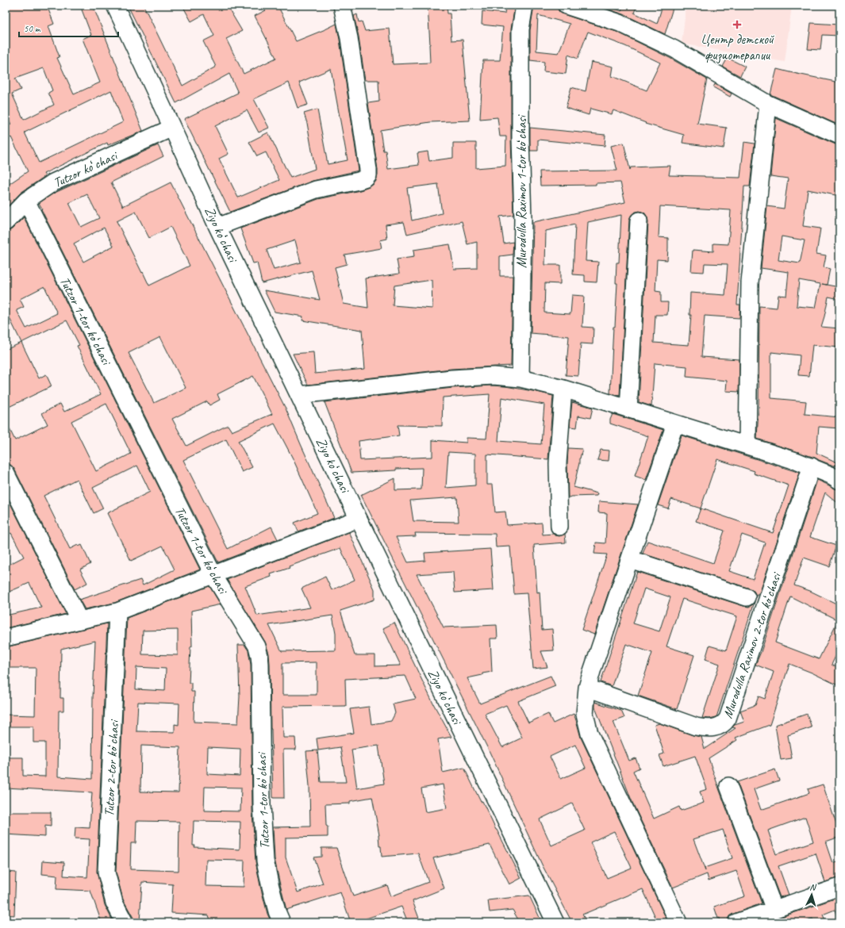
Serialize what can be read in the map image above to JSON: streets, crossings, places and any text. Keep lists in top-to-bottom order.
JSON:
{
  "streets": {
    "street": [
      "Tutzor koʻchasi",
      "Murodulla Raximov 1-tor koʻchasi",
      "Ziyo koʻchasi",
      "Tutzor 1-tor koʻchasi",
      "Murodulla Raximov 2-tor koʻchasi",
      "Tutzor 2-tor koʻchasi"
    ]
  },
  "crossings": [
    ["Tutzor koʻchasi", "Ziyo koʻchasi"],
    ["Tutzor koʻchasi", "Tutzor 1-tor koʻchasi"]
  ],
  "places": {
    "health": ["Центр детской физиотерапии"]
  },
  "scale_bar": "50 m",
  "north": "top"
}
